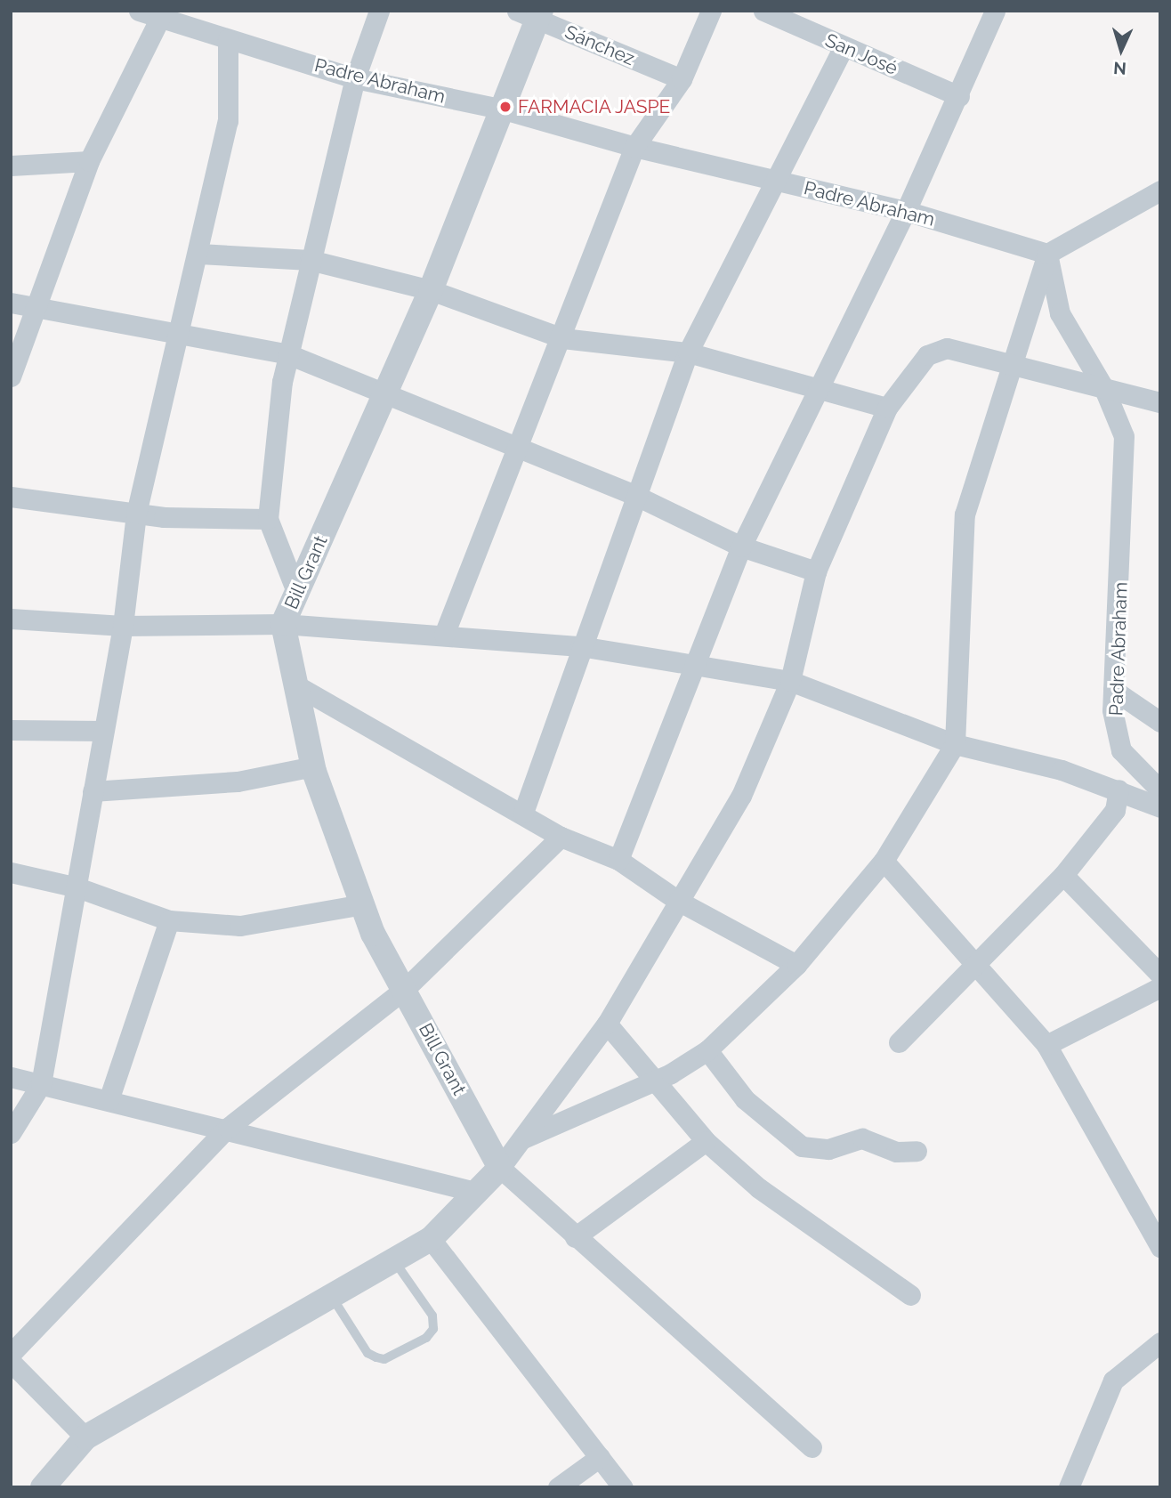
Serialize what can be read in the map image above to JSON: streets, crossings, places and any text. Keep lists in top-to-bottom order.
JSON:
{
  "streets": {
    "street": [
      "Sánchez",
      "San José",
      "Padre Abraham",
      "Bill Grant"
    ]
  },
  "crossings": [
    ["Sánchez", "Bill Grant"],
    ["Padre Abraham", "Bill Grant"]
  ],
  "places": ["FARMACIA JASPE"],
  "north": "bottom"
}
